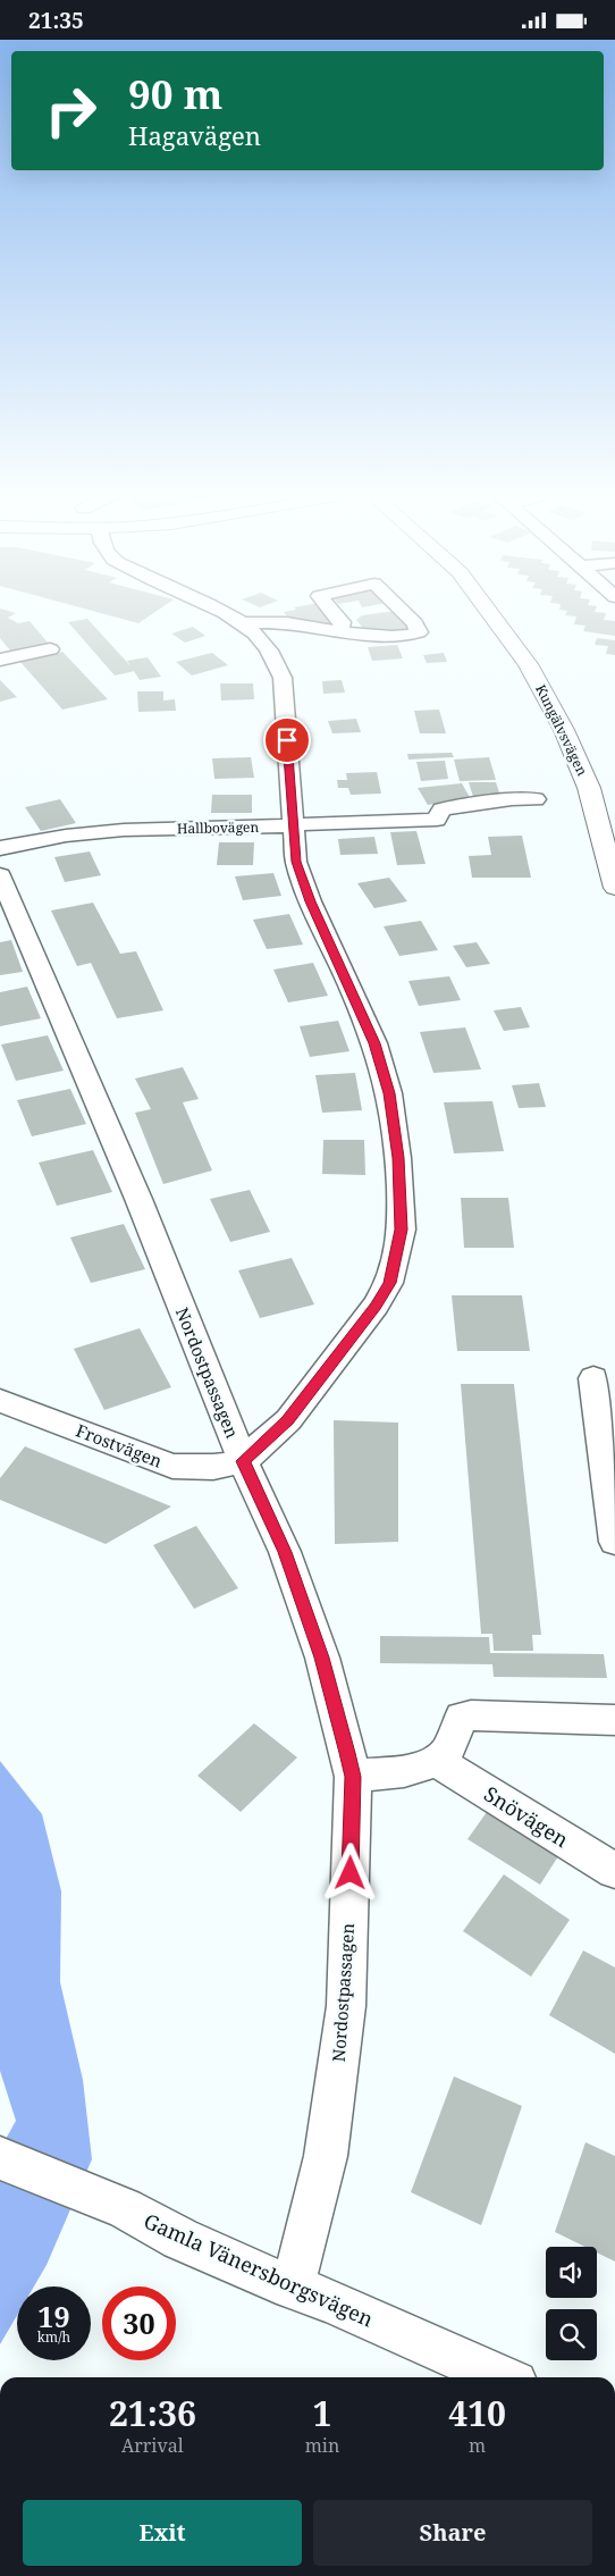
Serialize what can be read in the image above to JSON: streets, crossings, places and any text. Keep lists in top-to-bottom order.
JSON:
{
  "streets": {
    "main road": ["Kungälvsvägen"],
    "street": [
      "Hallbovägen",
      "Nordostpassagen",
      "Frostvägen",
      "Snövägen",
      "Gamla Vänersborgsvägen"
    ]
  },
  "crossings": [
    ["Nordostpassagen", "Frostvägen"],
    ["Nordostpassagen", "Gamla Vänersborgsvägen"]
  ],
  "page": {
    "status": "21:35",
    "turn": ["90 m", "Hagavägen"],
    "speed": "19 km/h",
    "limit": "30",
    "eta": [
      "21:36",
      "Arrival",
      "1",
      "min",
      "410",
      "m"
    ],
    "buttons": ["Exit", "Share"]
  }
}
